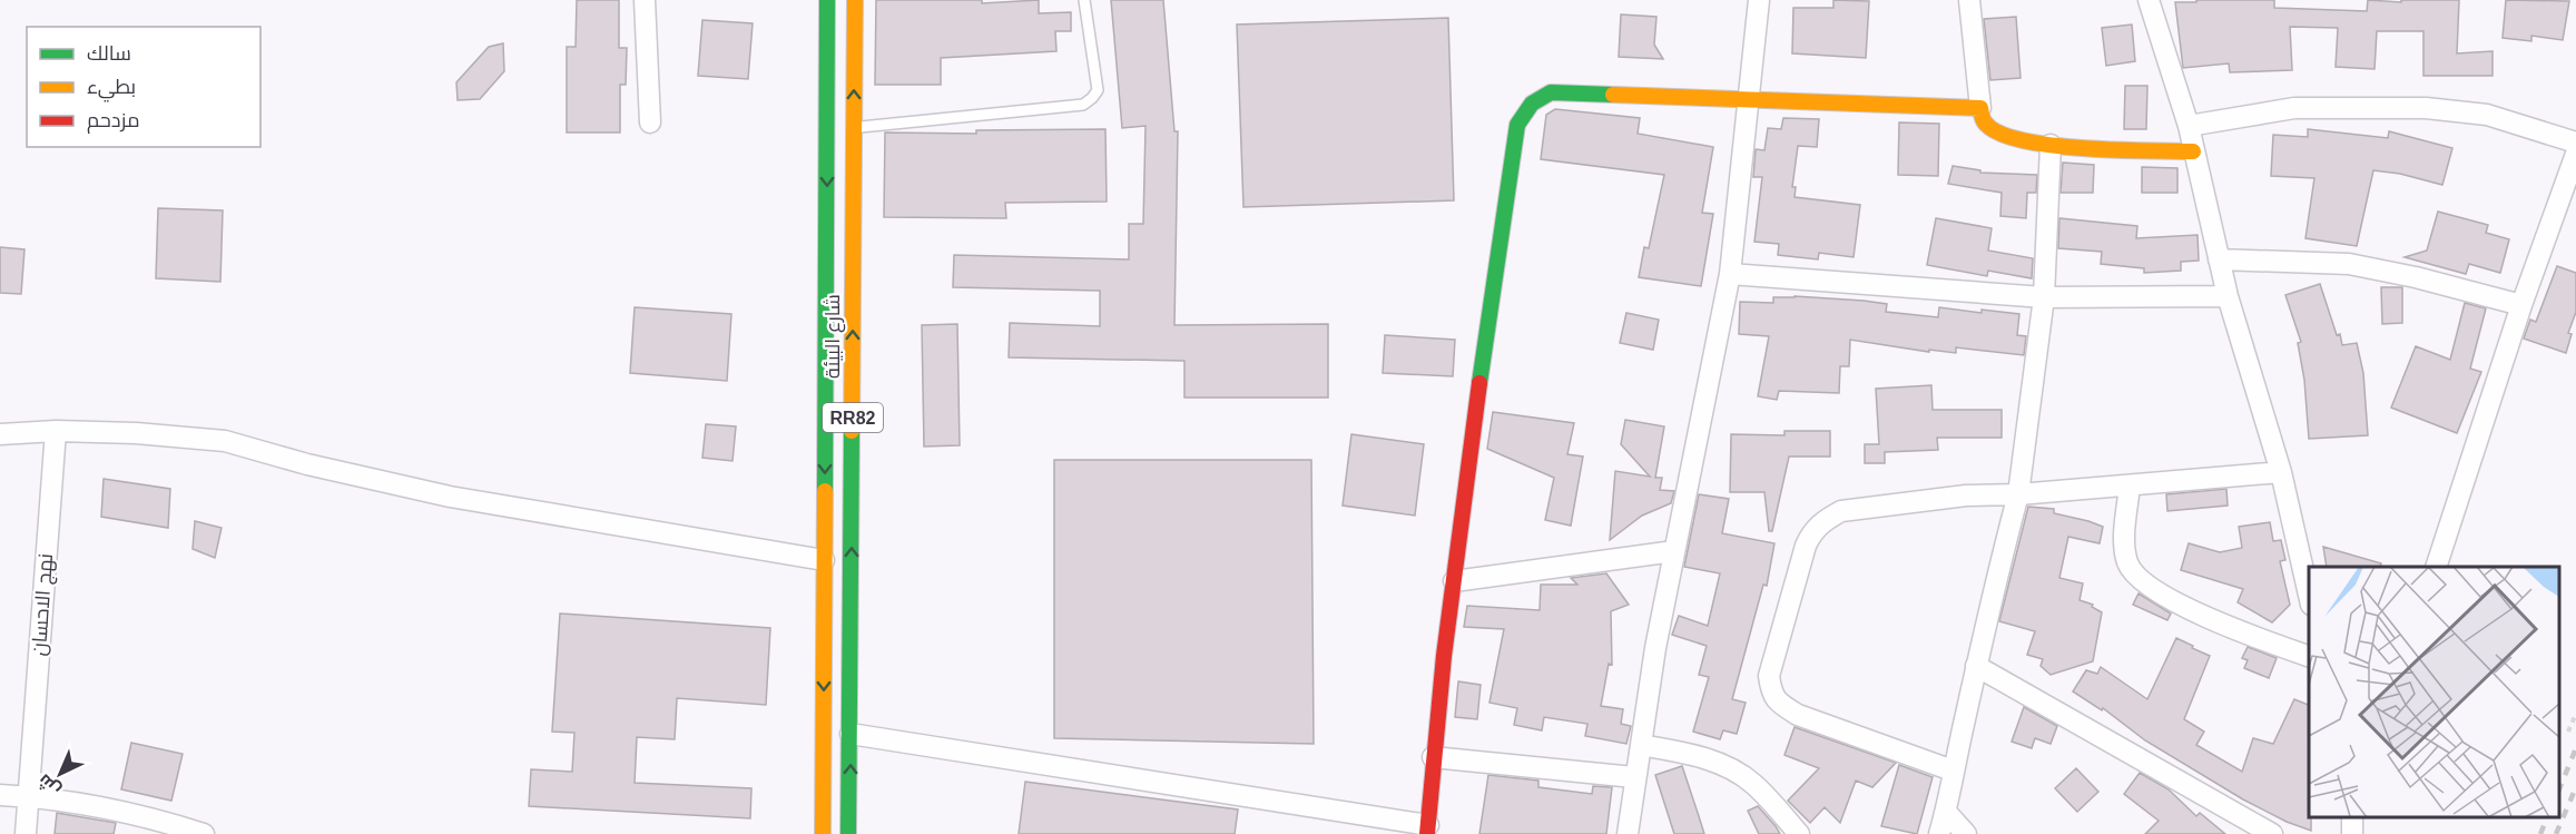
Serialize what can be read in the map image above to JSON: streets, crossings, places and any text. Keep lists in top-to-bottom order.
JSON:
{
  "streets": {
    "main road": ["شارع البيئة", "RR82"],
    "street": ["نهج الاحسان"]
  },
  "legend": ["سالك", "بطيء", "مزدحم"],
  "north": "bottom left"
}
